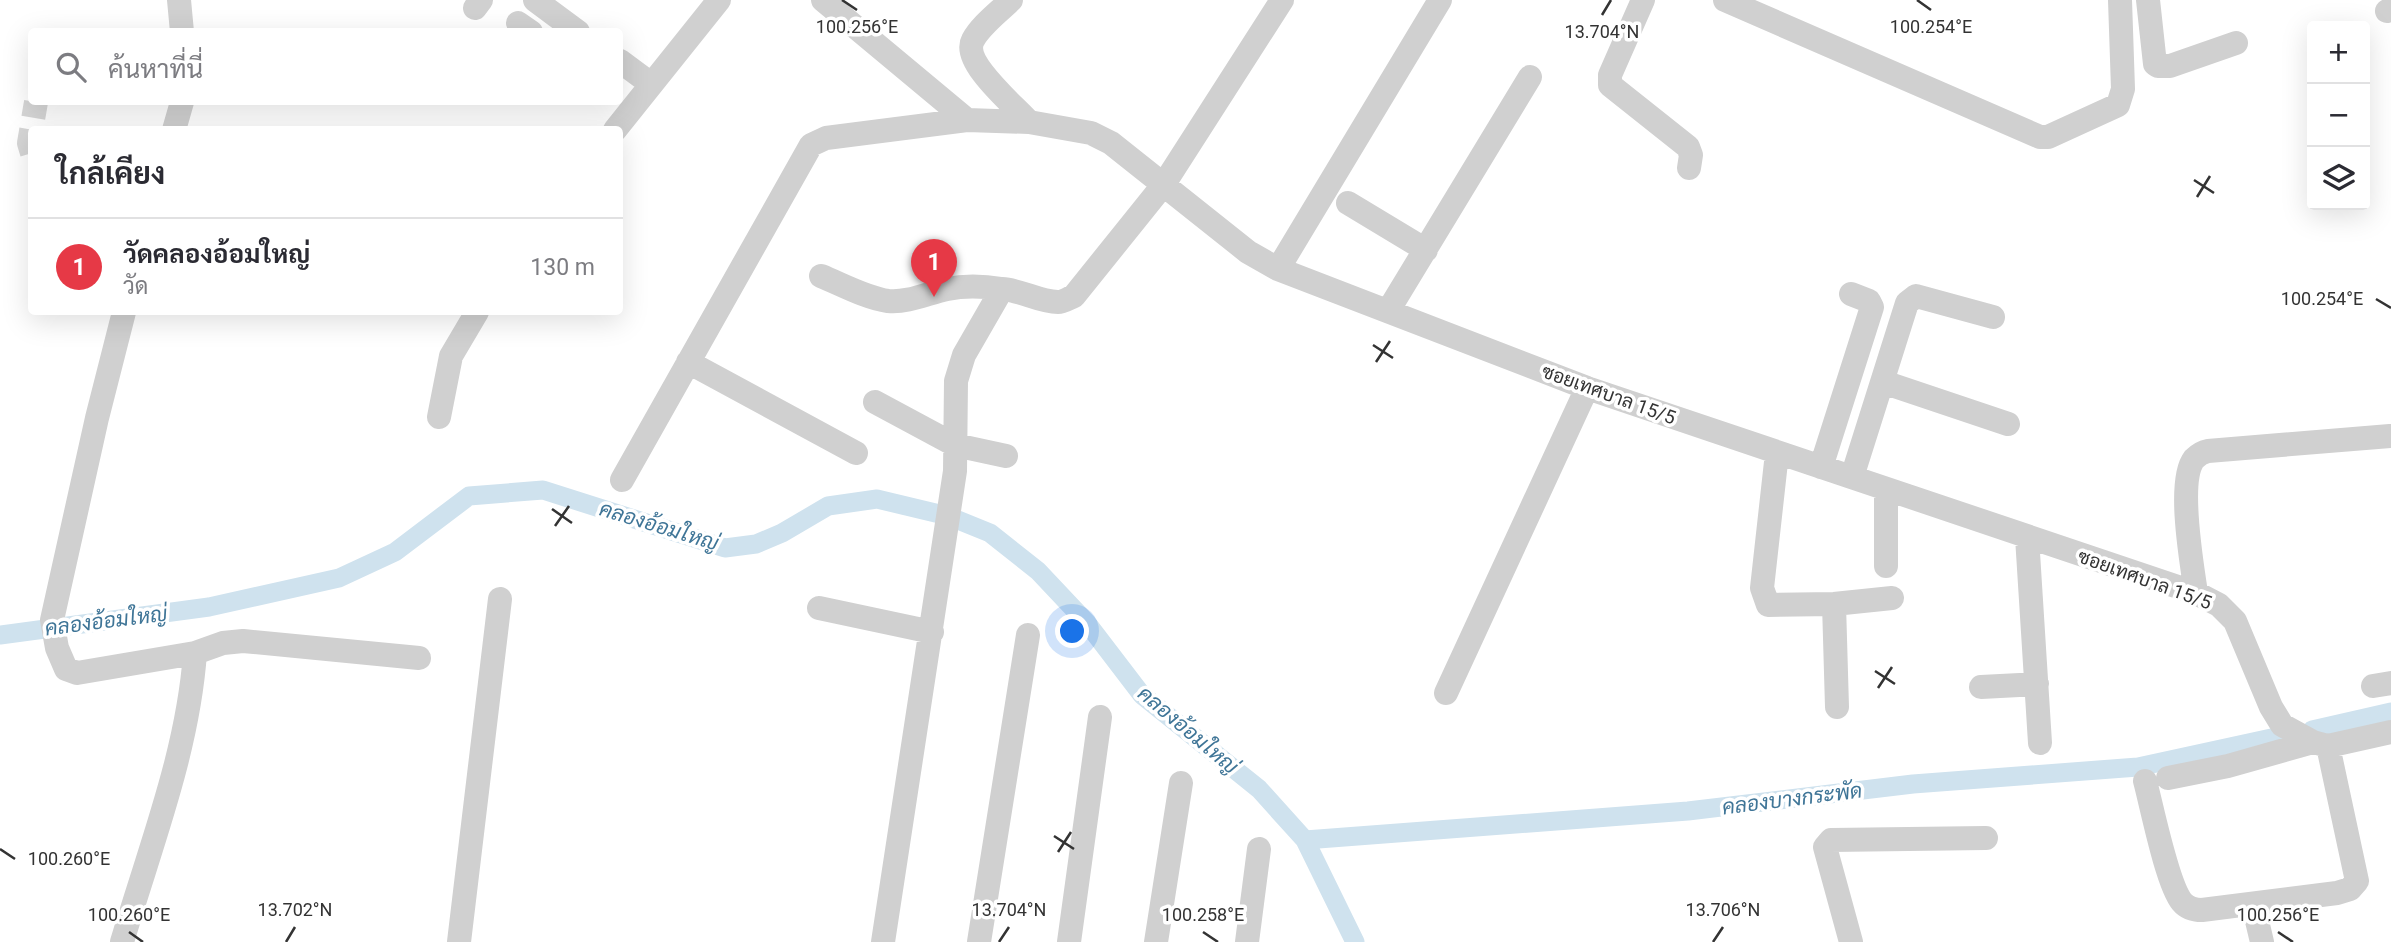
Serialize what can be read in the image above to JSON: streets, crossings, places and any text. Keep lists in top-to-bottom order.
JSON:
{
  "streets": {
    "street": ["ซอยเทศบาล 15/5"]
  },
  "water": ["คลองอ้อมใหญ่", "คลองบางกระพัด"],
  "page": {
    "map_buttons": ["+", "−"],
    "search": "ค้นหาที่นี่",
    "heading": "ใกล้เคียง",
    "list": [
      {
        "mark": "1",
        "name": "วัดคลองอ้อมใหญ่",
        "note": "วัด",
        "value": "130 m"
      }
    ],
    "pins": "1"
  },
  "coordinates": [
    "100.254°E",
    "100.256°E",
    "13.704°N",
    "100.260°E",
    "13.702°N",
    "13.706°N",
    "100.258°E"
  ]
}
